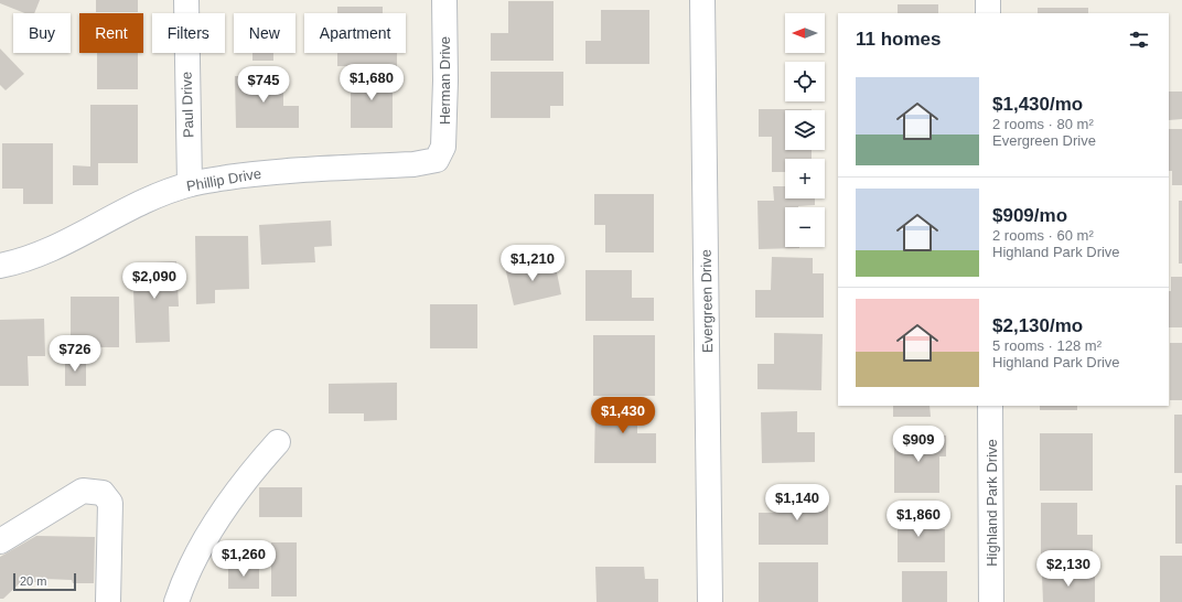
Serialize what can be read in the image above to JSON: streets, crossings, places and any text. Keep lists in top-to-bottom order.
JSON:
{
  "streets": {
    "street": [
      "Herman Drive",
      "Paul Drive",
      "Phillip Drive",
      "Evergreen Drive",
      "Highland Park Drive"
    ]
  },
  "crossings": [
    ["Herman Drive", "Phillip Drive"],
    ["Paul Drive", "Phillip Drive"]
  ],
  "scale_bar": "20 m",
  "north": "left",
  "page": {
    "map_buttons": ["+", "−"],
    "chip": [
      "Buy",
      "Rent",
      "Filters",
      "New",
      "Apartment"
    ],
    "heading": "11 homes",
    "price": [
      "$1,680",
      "$745",
      "$1,210",
      "$2,090",
      "$726",
      "$1,430",
      "$909",
      "$1,140",
      "$1,860",
      "$1,260",
      "$2,130"
    ],
    "list": [
      {
        "name": "$1,430/mo",
        "note": "2 rooms · 80 m² · Evergreen Drive"
      },
      {
        "name": "$909/mo",
        "note": "2 rooms · 60 m² · Highland Park Drive"
      },
      {
        "name": "$2,130/mo",
        "note": "5 rooms · 128 m² · Highland Park Drive"
      }
    ],
    "scale": "20 m"
  }
}
